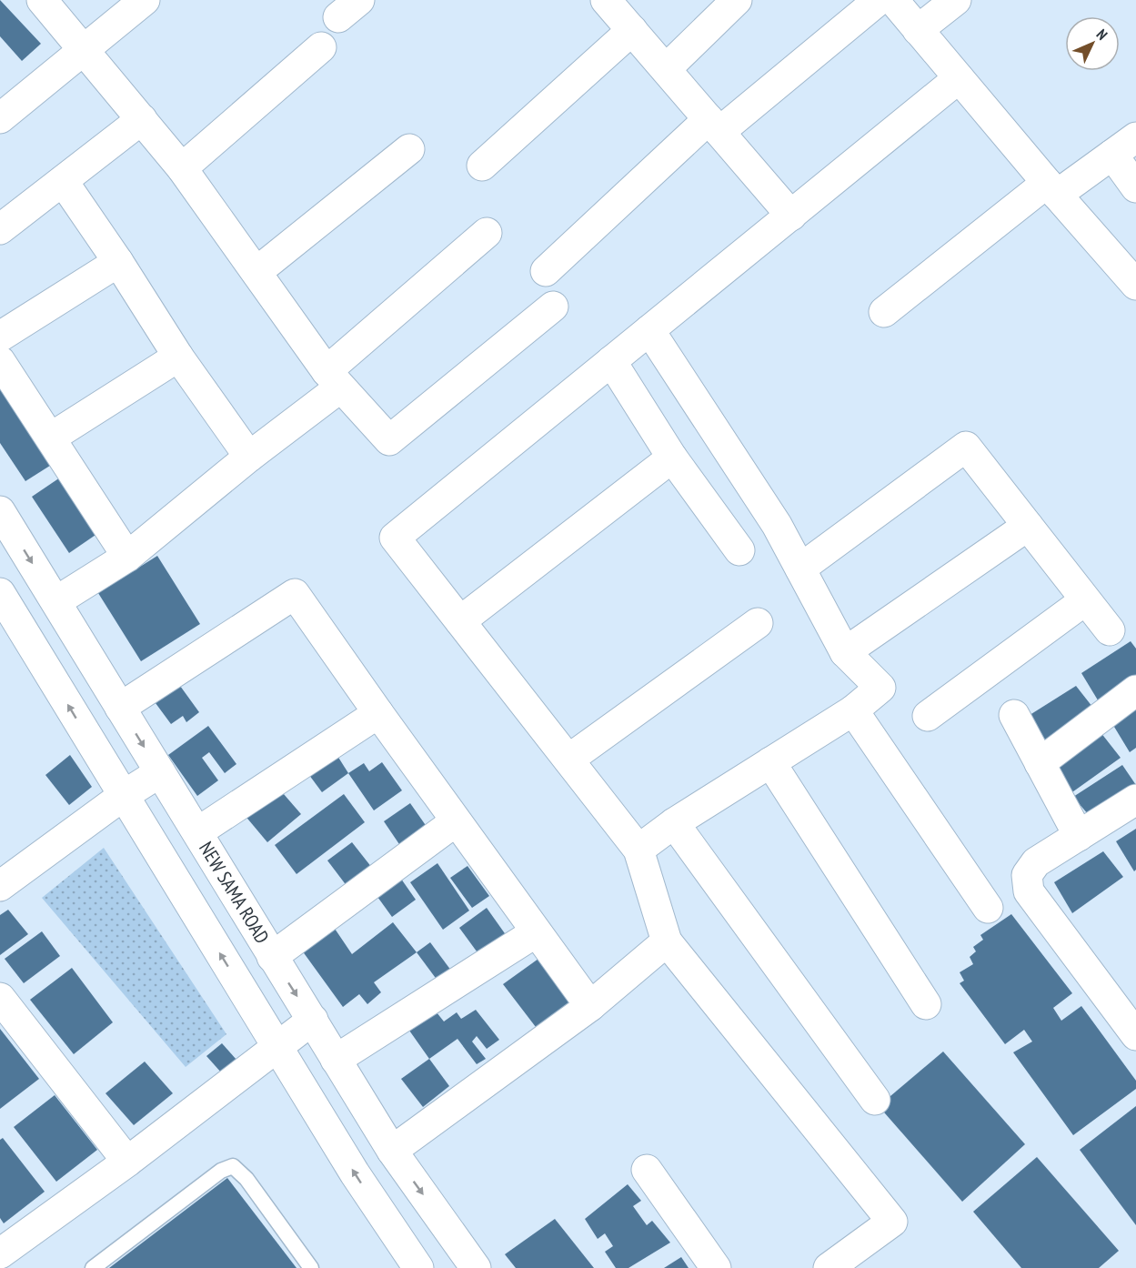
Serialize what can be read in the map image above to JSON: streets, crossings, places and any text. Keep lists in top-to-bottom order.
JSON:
{
  "streets": {
    "street": ["NEW SAMA ROAD"]
  },
  "north": "top right"
}
